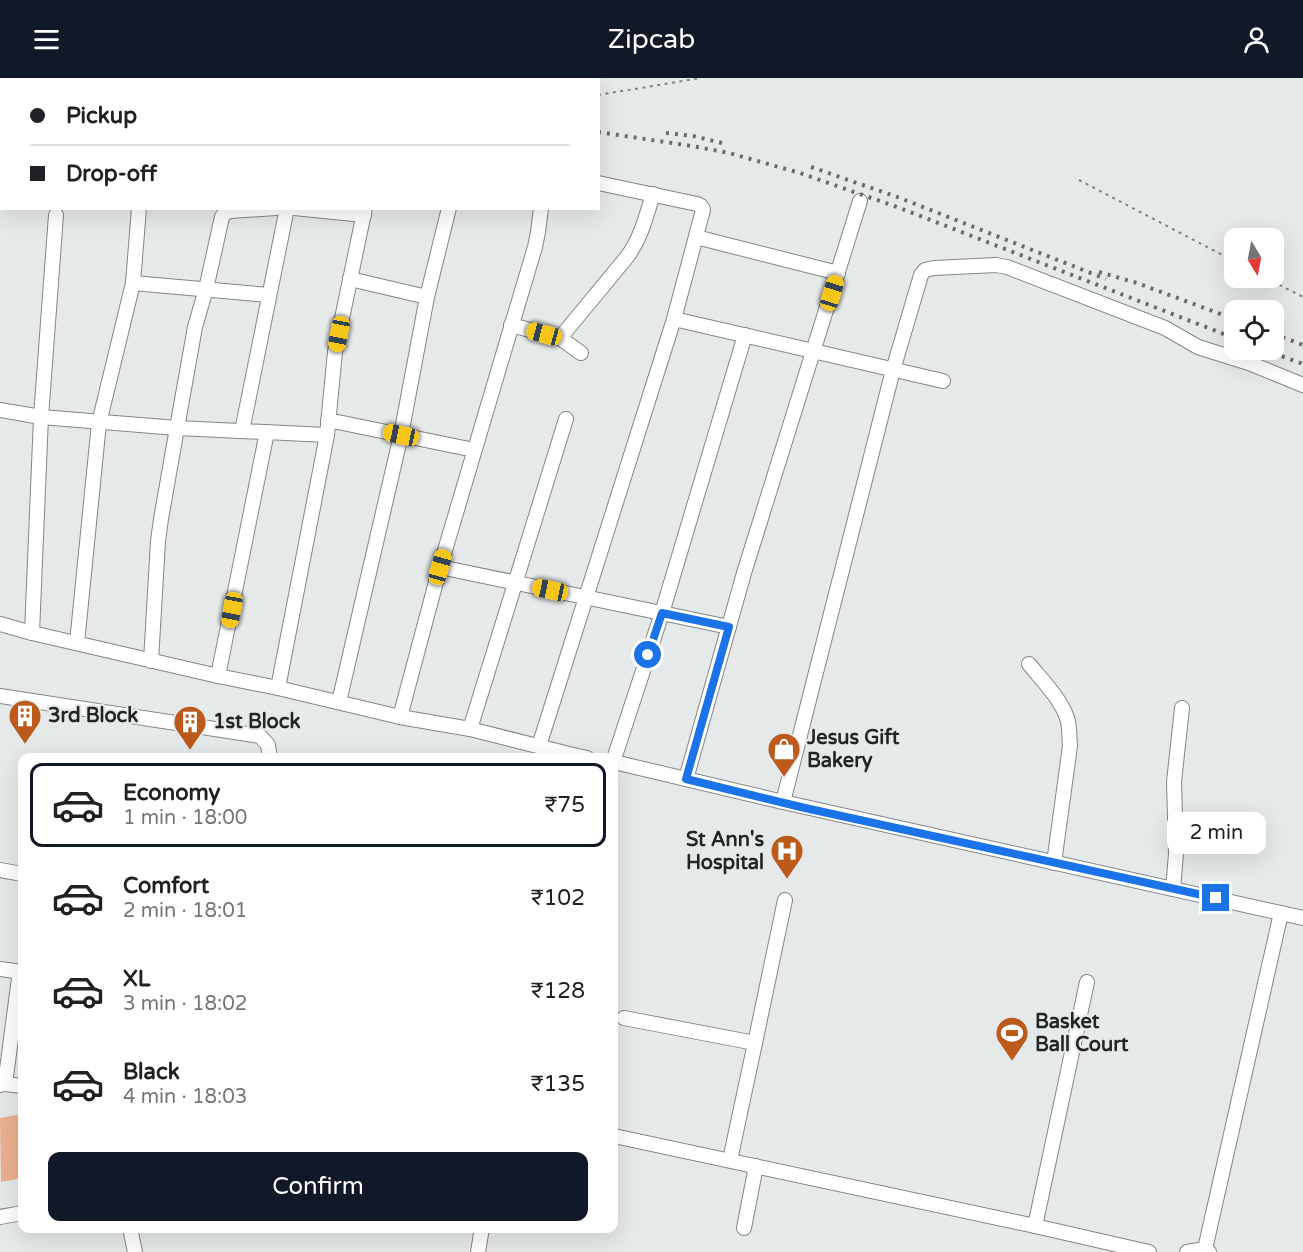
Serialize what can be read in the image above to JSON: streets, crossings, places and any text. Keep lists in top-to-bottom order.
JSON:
{
  "places": {
    "building": ["3rd Block", "1st Block"],
    "shop": ["Jesus Gift Bakery"],
    "hospital": ["St Ann's Hospital"],
    "sports": ["Basket Ball Court"]
  },
  "north": "bottom",
  "page": {
    "header": "Zipcab",
    "banner": ["Pickup", "Drop-off"],
    "list": [
      {
        "name": "Economy",
        "note": "1 min · 18:00",
        "value": "₹75"
      },
      {
        "name": "Comfort",
        "note": "2 min · 18:01",
        "value": "₹102"
      },
      {
        "name": "XL",
        "note": "3 min · 18:02",
        "value": "₹128"
      },
      {
        "name": "Black",
        "note": "4 min · 18:03",
        "value": "₹135"
      }
    ],
    "bubble": "2 min",
    "buttons": "Confirm"
  }
}
